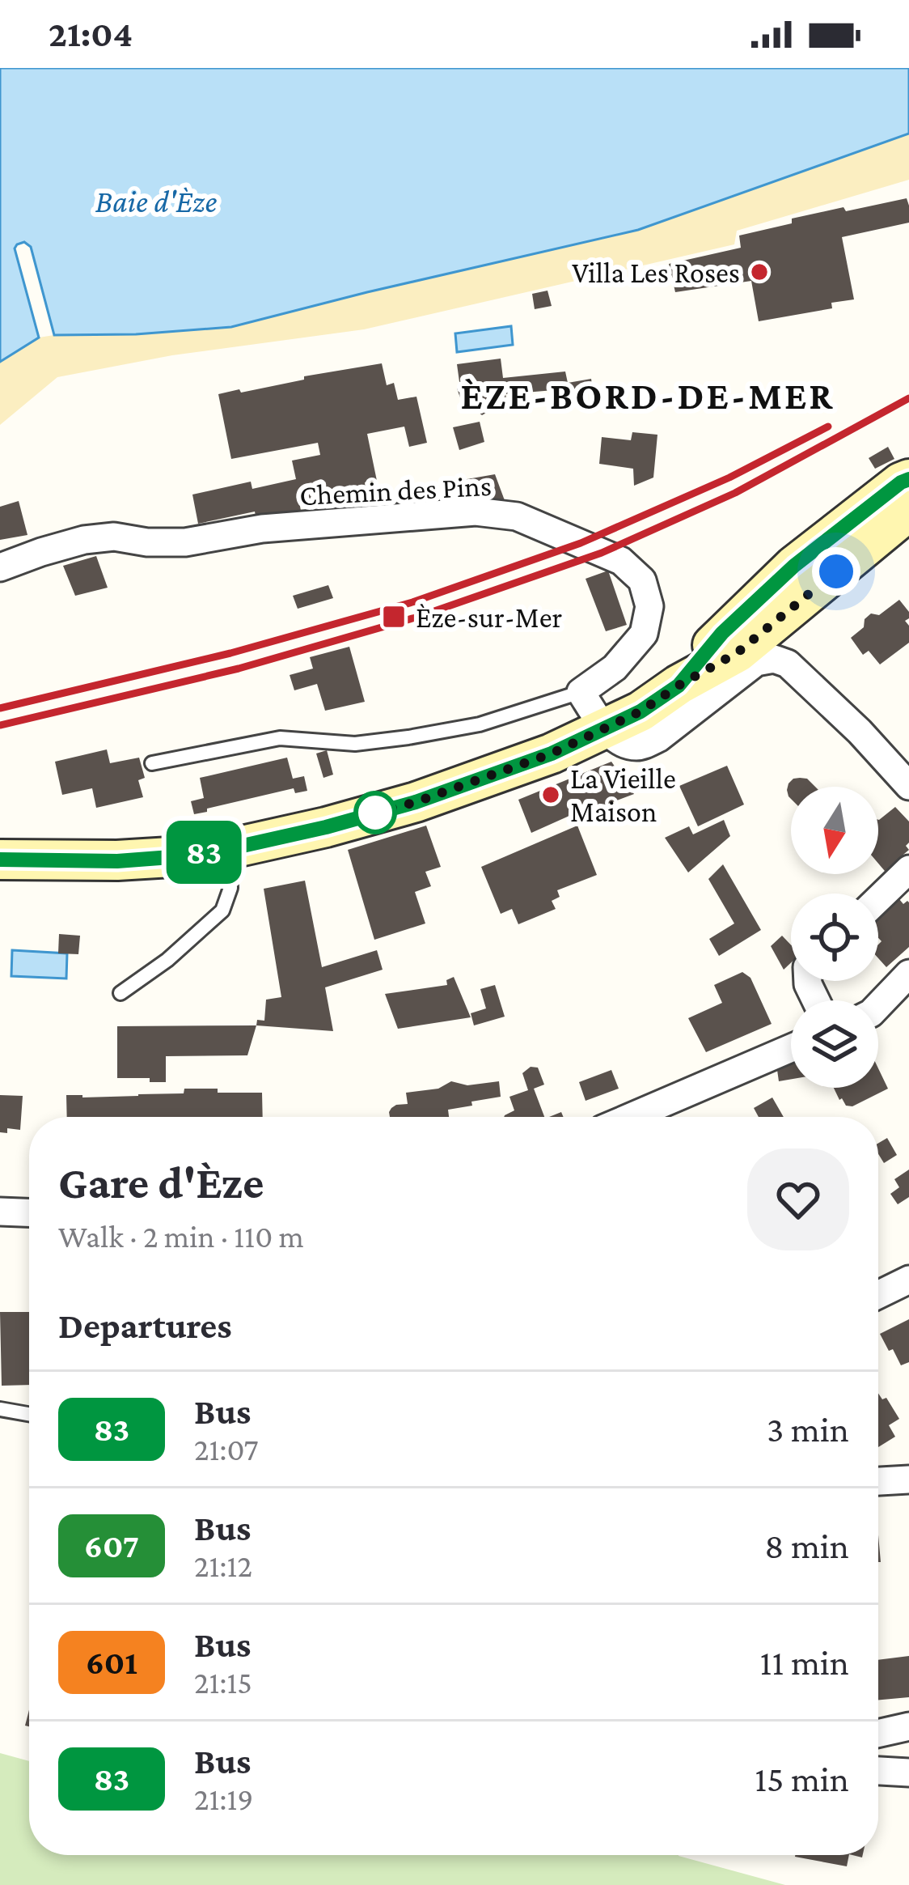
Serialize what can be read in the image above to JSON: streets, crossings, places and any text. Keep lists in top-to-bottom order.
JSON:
{
  "streets": {
    "street": ["Chemin des Pins"]
  },
  "districts": ["ÈZE-BORD-DE-MER"],
  "water": ["Baie d'Èze"],
  "places": {
    "other": ["Villa Les Roses", "La Vieille Maison"],
    "transit": ["Èze-sur-Mer"]
  },
  "lines": ["bus line 83"],
  "north": "bottom",
  "page": {
    "status": "21:04",
    "on_map": "83",
    "heading": [
      ["Gare d'Èze", "Walk · 2 min · 110 m"],
      "Departures"
    ],
    "list": [
      {
        "mark": "83",
        "name": "Bus",
        "note": "21:07",
        "value": "3 min"
      },
      {
        "mark": "607",
        "name": "Bus",
        "note": "21:12",
        "value": "8 min"
      },
      {
        "mark": "601",
        "name": "Bus",
        "note": "21:15",
        "value": "11 min"
      },
      {
        "mark": "83",
        "name": "Bus",
        "note": "21:19",
        "value": "15 min"
      }
    ]
  }
}
